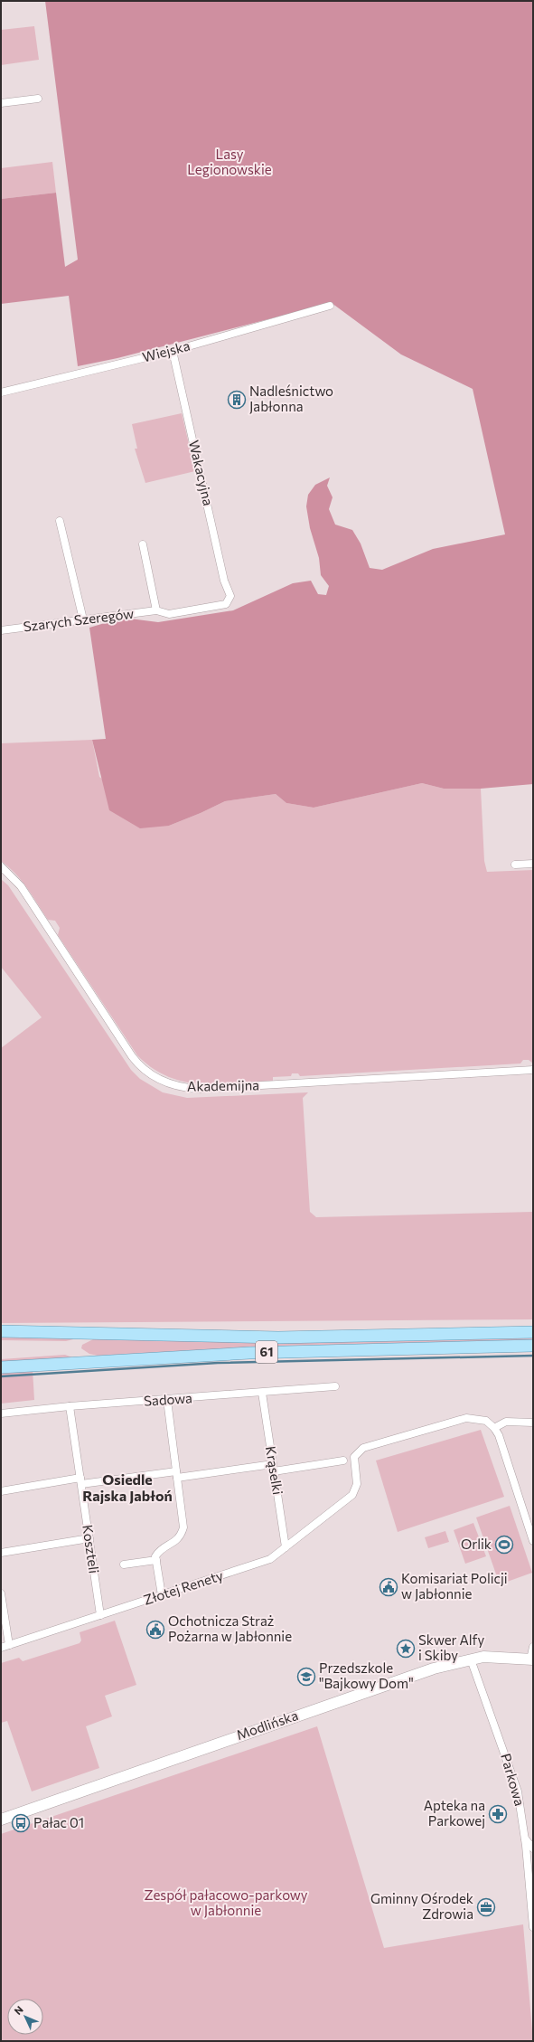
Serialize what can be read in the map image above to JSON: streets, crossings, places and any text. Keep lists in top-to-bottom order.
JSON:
{
  "streets": {
    "main road": ["61", "Modlińska"],
    "street": [
      "Wiejska",
      "Wakacyjna",
      "Szarych Szeregów",
      "Akademijna",
      "Sadowa",
      "Krąselki",
      "Koszteli",
      "Złotej Renety",
      "Parkowa"
    ]
  },
  "crossings": [
    ["Wiejska", "Wakacyjna"],
    ["Wakacyjna", "Szarych Szeregów"],
    ["Sadowa", "Krąselki"],
    ["Sadowa", "Koszteli"],
    ["Krąselki", "Złotej Renety"],
    ["Koszteli", "Złotej Renety"],
    ["Modlińska", "Parkowa"]
  ],
  "districts": ["Osiedle Rajska Jabłoń"],
  "parks": ["Lasy Legionowskie", "Zespół pałacowo-parkowy w Jabłonnie"],
  "places": {
    "building": ["Nadleśnictwo Jabłonna"],
    "sports": ["Orlik"],
    "public building": ["Komisariat Policji w Jabłonnie", "Ochotnicza Straż Pożarna w Jabłonnie"],
    "place": ["Skwer Alfy i Skiby"],
    "school or university": ["Przedszkole \"Bajkowy Dom\""],
    "pharmacy": ["Apteka na Parkowej"],
    "bus stop": ["Pałac 01"],
    "office": ["Gminny Ośrodek Zdrowia"]
  },
  "north": "top left"
}
